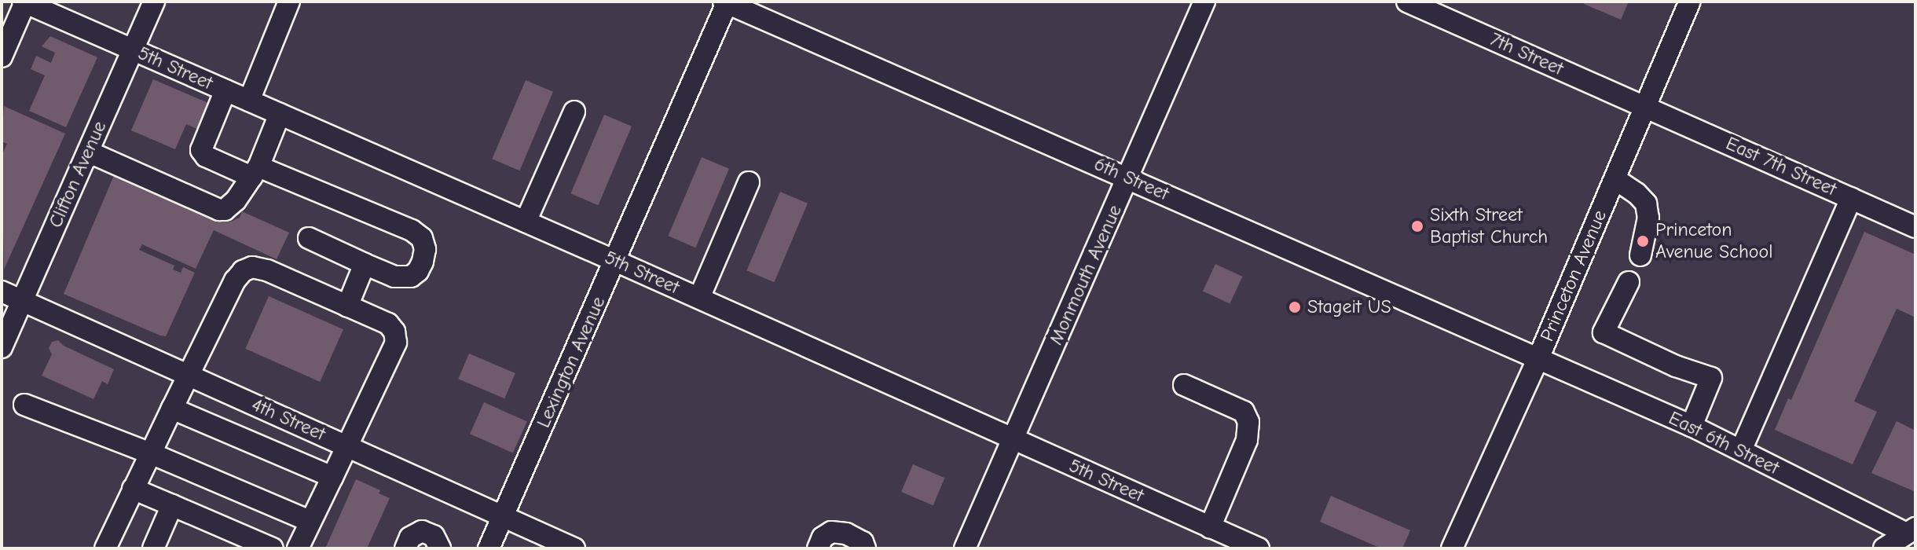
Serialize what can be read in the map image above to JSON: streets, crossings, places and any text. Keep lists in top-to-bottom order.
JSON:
{
  "streets": {
    "street": [
      "7th Street",
      "5th Street",
      "East 7th Street",
      "Clifton Avenue",
      "6th Street",
      "Monmouth Avenue",
      "Princeton Avenue",
      "Lexington Avenue",
      "4th Street",
      "East 6th Street"
    ]
  },
  "crossings": [
    ["7th Street", "East 7th Street"],
    ["7th Street", "Princeton Avenue"],
    ["5th Street", "Clifton Avenue"],
    ["5th Street", "Monmouth Avenue"],
    ["5th Street", "Lexington Avenue"],
    ["East 7th Street", "Princeton Avenue"],
    ["Clifton Avenue", "4th Street"],
    ["6th Street", "Monmouth Avenue"],
    ["6th Street", "Princeton Avenue"],
    ["6th Street", "Lexington Avenue"],
    ["6th Street", "East 6th Street"],
    ["Princeton Avenue", "East 6th Street"],
    ["Lexington Avenue", "4th Street"]
  ],
  "places": ["Sixth Street Baptist Church", "Princeton Avenue School", "Stageit US"]
}
